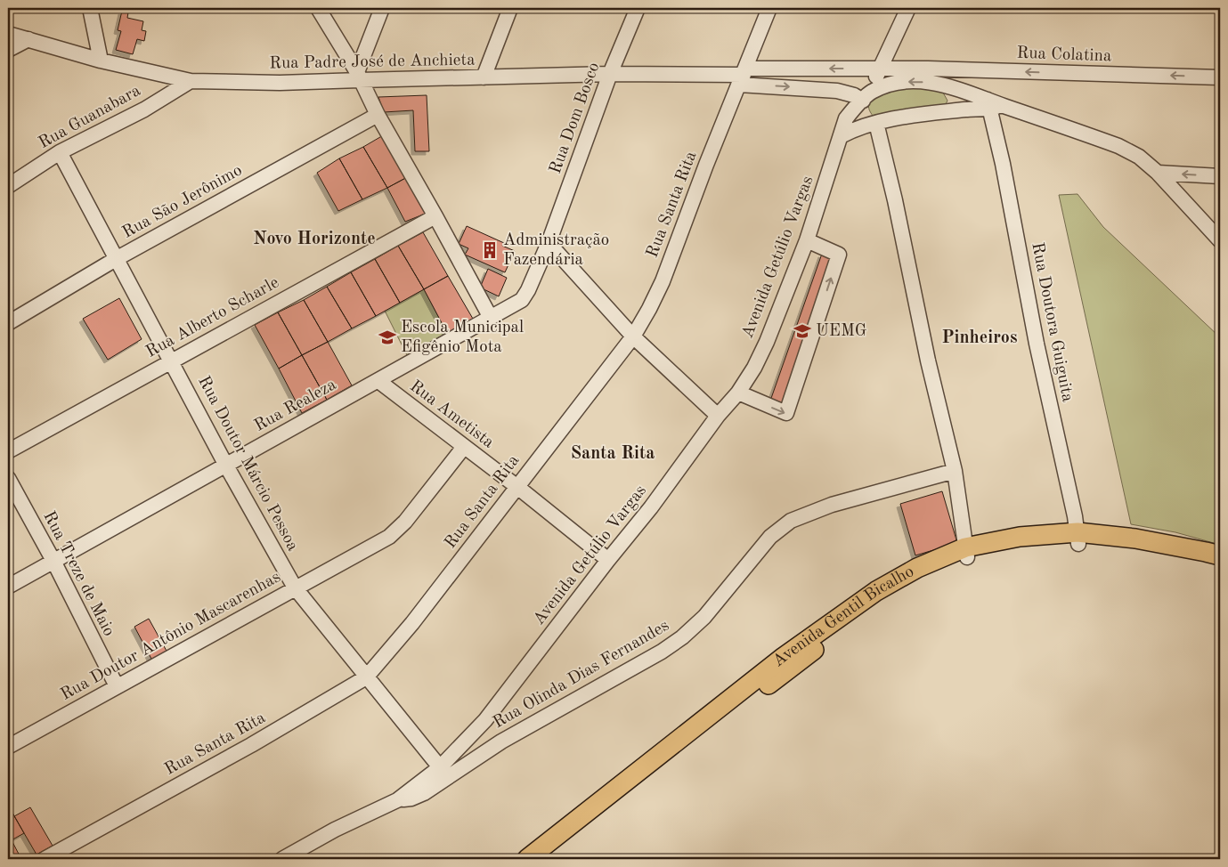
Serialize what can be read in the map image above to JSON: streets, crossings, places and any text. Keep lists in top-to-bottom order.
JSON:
{
  "streets": {
    "main road": ["Avenida Gentil Bicalho"],
    "street": [
      "Rua Colatina",
      "Rua Padre José de Anchieta",
      "Rua Guanabara",
      "Rua Dom Bosco",
      "Rua São Jerônimo",
      "Rua Santa Rita",
      "Avenida Getúlio Vargas",
      "Rua Alberto Scharle",
      "Rua Doutora Guiguita",
      "Rua Realeza",
      "Rua Ametista",
      "Rua Doutor Márcio Pessoa",
      "Rua Treze de Maio",
      "Rua Doutor Antônio Mascarenhas",
      "Rua Olinda Dias Fernandes"
    ]
  },
  "crossings": [
    ["Rua Colatina", "Rua Padre José de Anchieta"],
    ["Rua Padre José de Anchieta", "Rua Guanabara"],
    ["Rua Padre José de Anchieta", "Rua Dom Bosco"],
    ["Rua Padre José de Anchieta", "Rua Santa Rita"],
    ["Rua Padre José de Anchieta", "Avenida Getúlio Vargas"],
    ["Rua Guanabara", "Rua Doutor Márcio Pessoa"],
    ["Rua Dom Bosco", "Rua Realeza"],
    ["Rua São Jerônimo", "Rua Doutor Márcio Pessoa"],
    ["Rua Santa Rita", "Rua Ametista"],
    ["Rua Santa Rita", "Rua Doutor Márcio Pessoa"],
    ["Avenida Getúlio Vargas", "Rua Ametista"],
    ["Avenida Getúlio Vargas", "Rua Doutor Márcio Pessoa"],
    ["Avenida Getúlio Vargas", "Rua Olinda Dias Fernandes"],
    ["Rua Alberto Scharle", "Rua Doutor Márcio Pessoa"],
    ["Rua Doutora Guiguita", "Avenida Gentil Bicalho"],
    ["Rua Realeza", "Rua Ametista"],
    ["Rua Realeza", "Rua Doutor Márcio Pessoa"],
    ["Rua Realeza", "Rua Treze de Maio"],
    ["Rua Ametista", "Rua Doutor Antônio Mascarenhas"],
    ["Rua Doutor Márcio Pessoa", "Rua Doutor Antônio Mascarenhas"],
    ["Rua Doutor Márcio Pessoa", "Rua Olinda Dias Fernandes"],
    ["Rua Treze de Maio", "Rua Doutor Antônio Mascarenhas"]
  ],
  "districts": ["Novo Horizonte", "Pinheiros", "Santa Rita"],
  "places": {
    "building": ["Administração Fazendária"],
    "school or university": ["UEMG", "Escola Municipal Efigênio Mota"]
  }
}
